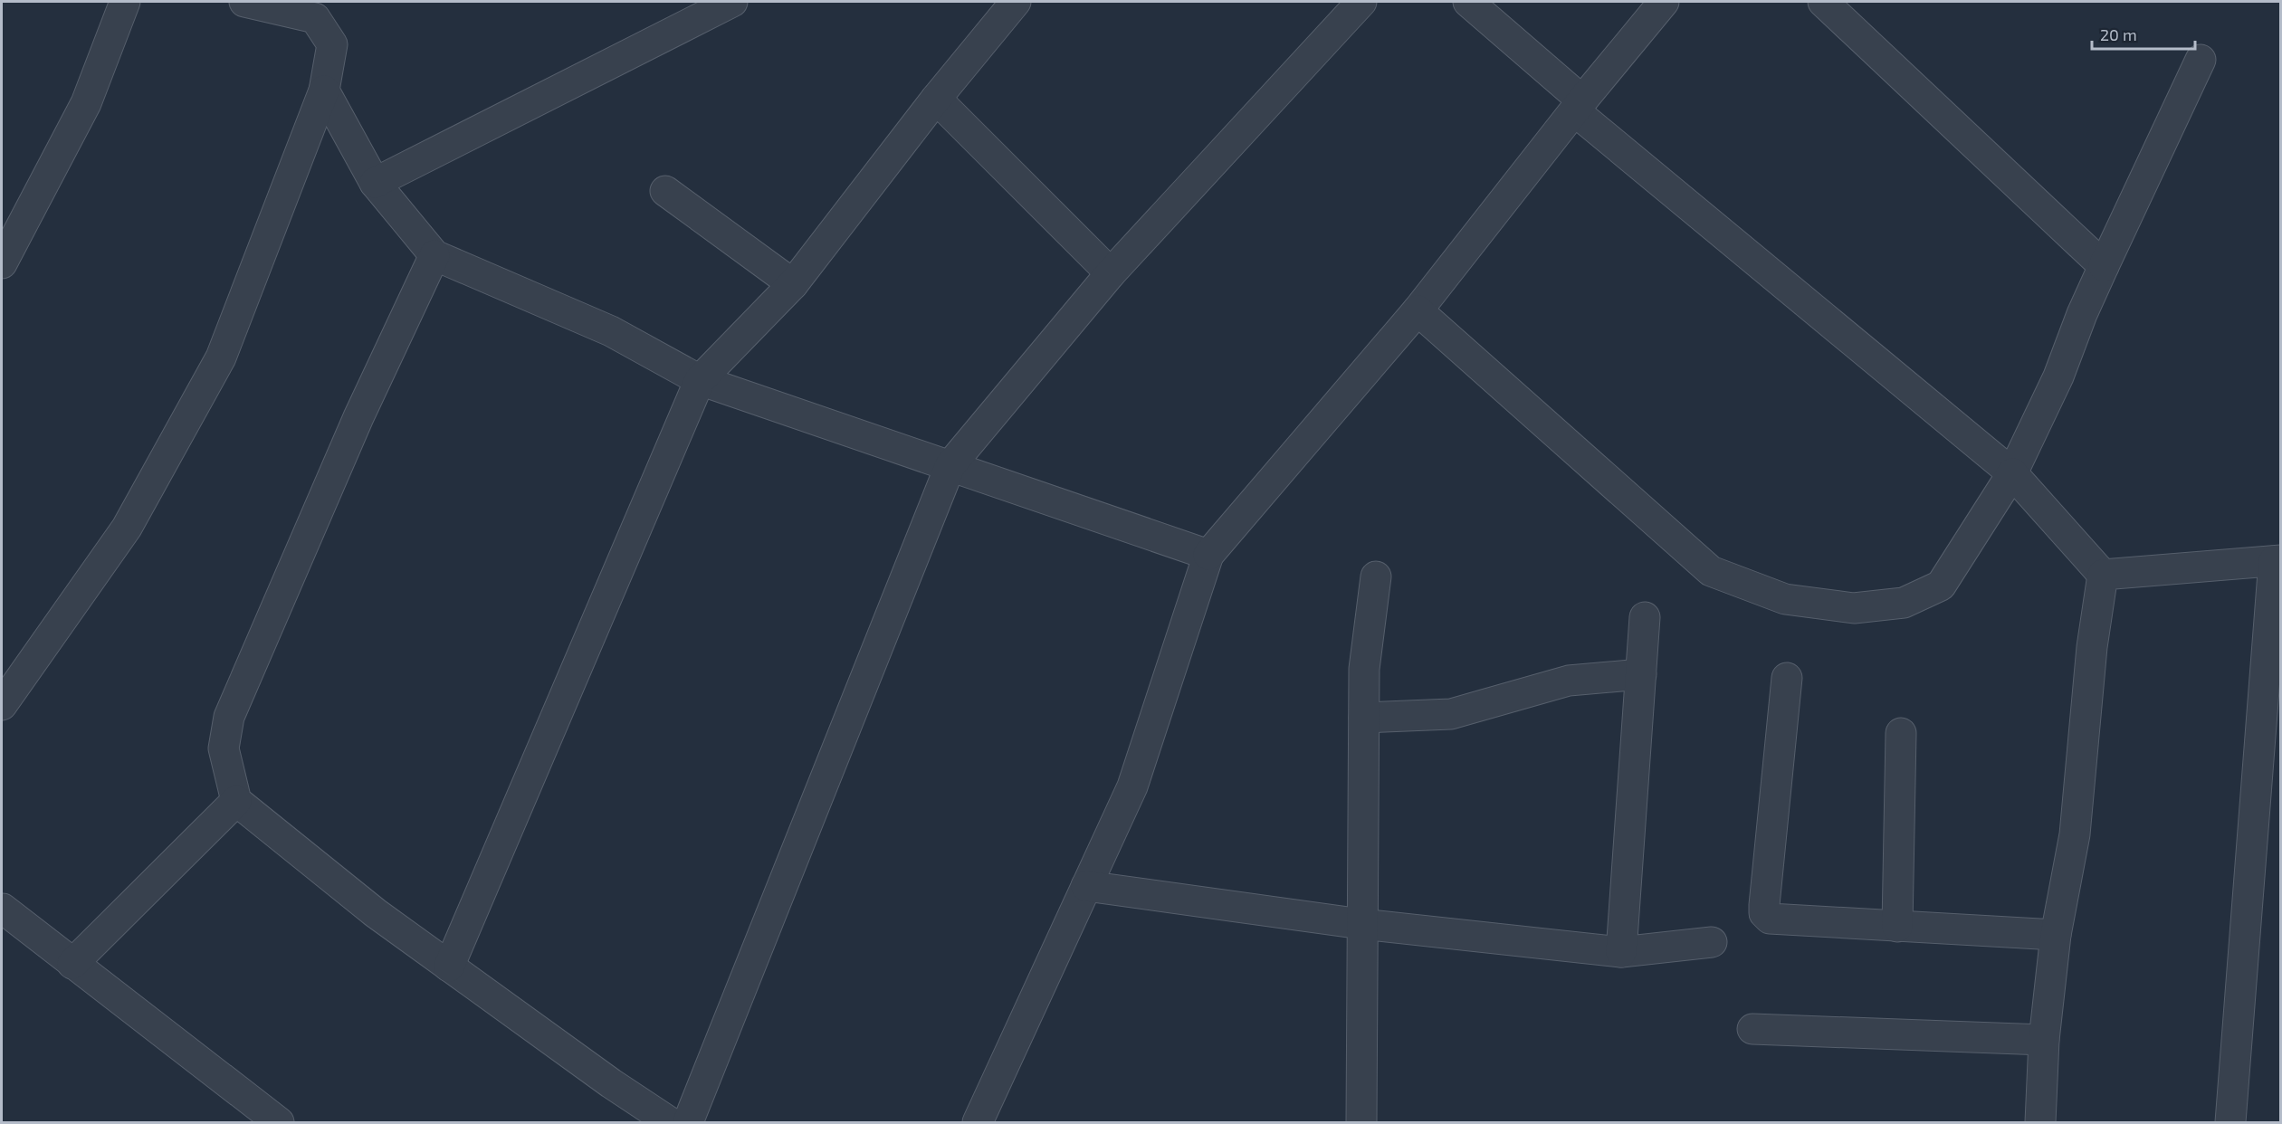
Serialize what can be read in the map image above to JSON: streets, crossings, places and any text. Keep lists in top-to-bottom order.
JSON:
{
  "scale_bar": "20 m"
}
